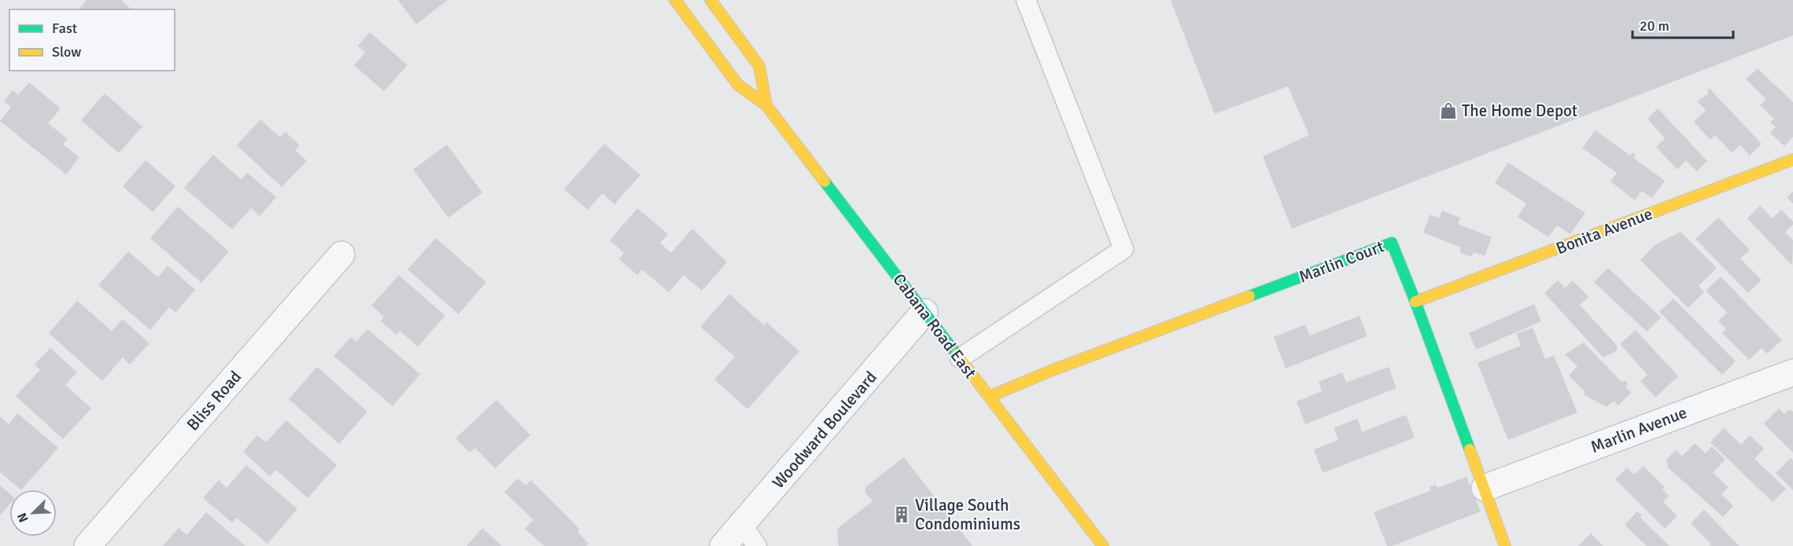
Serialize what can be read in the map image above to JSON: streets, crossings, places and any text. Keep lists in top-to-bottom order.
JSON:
{
  "streets": {
    "street": [
      "Bonita Avenue",
      "Marlin Court",
      "Cabana Road East",
      "Bliss Road",
      "Woodward Boulevard",
      "Marlin Avenue"
    ]
  },
  "crossings": [
    ["Bonita Avenue", "Marlin Court"],
    ["Marlin Court", "Cabana Road East"],
    ["Marlin Court", "Marlin Avenue"],
    ["Cabana Road East", "Woodward Boulevard"]
  ],
  "places": {
    "shop": ["The Home Depot"],
    "building": ["Village South Condominiums"]
  },
  "legend": ["Fast", "Slow"],
  "scale_bar": "20 m",
  "north": "bottom left"
}
